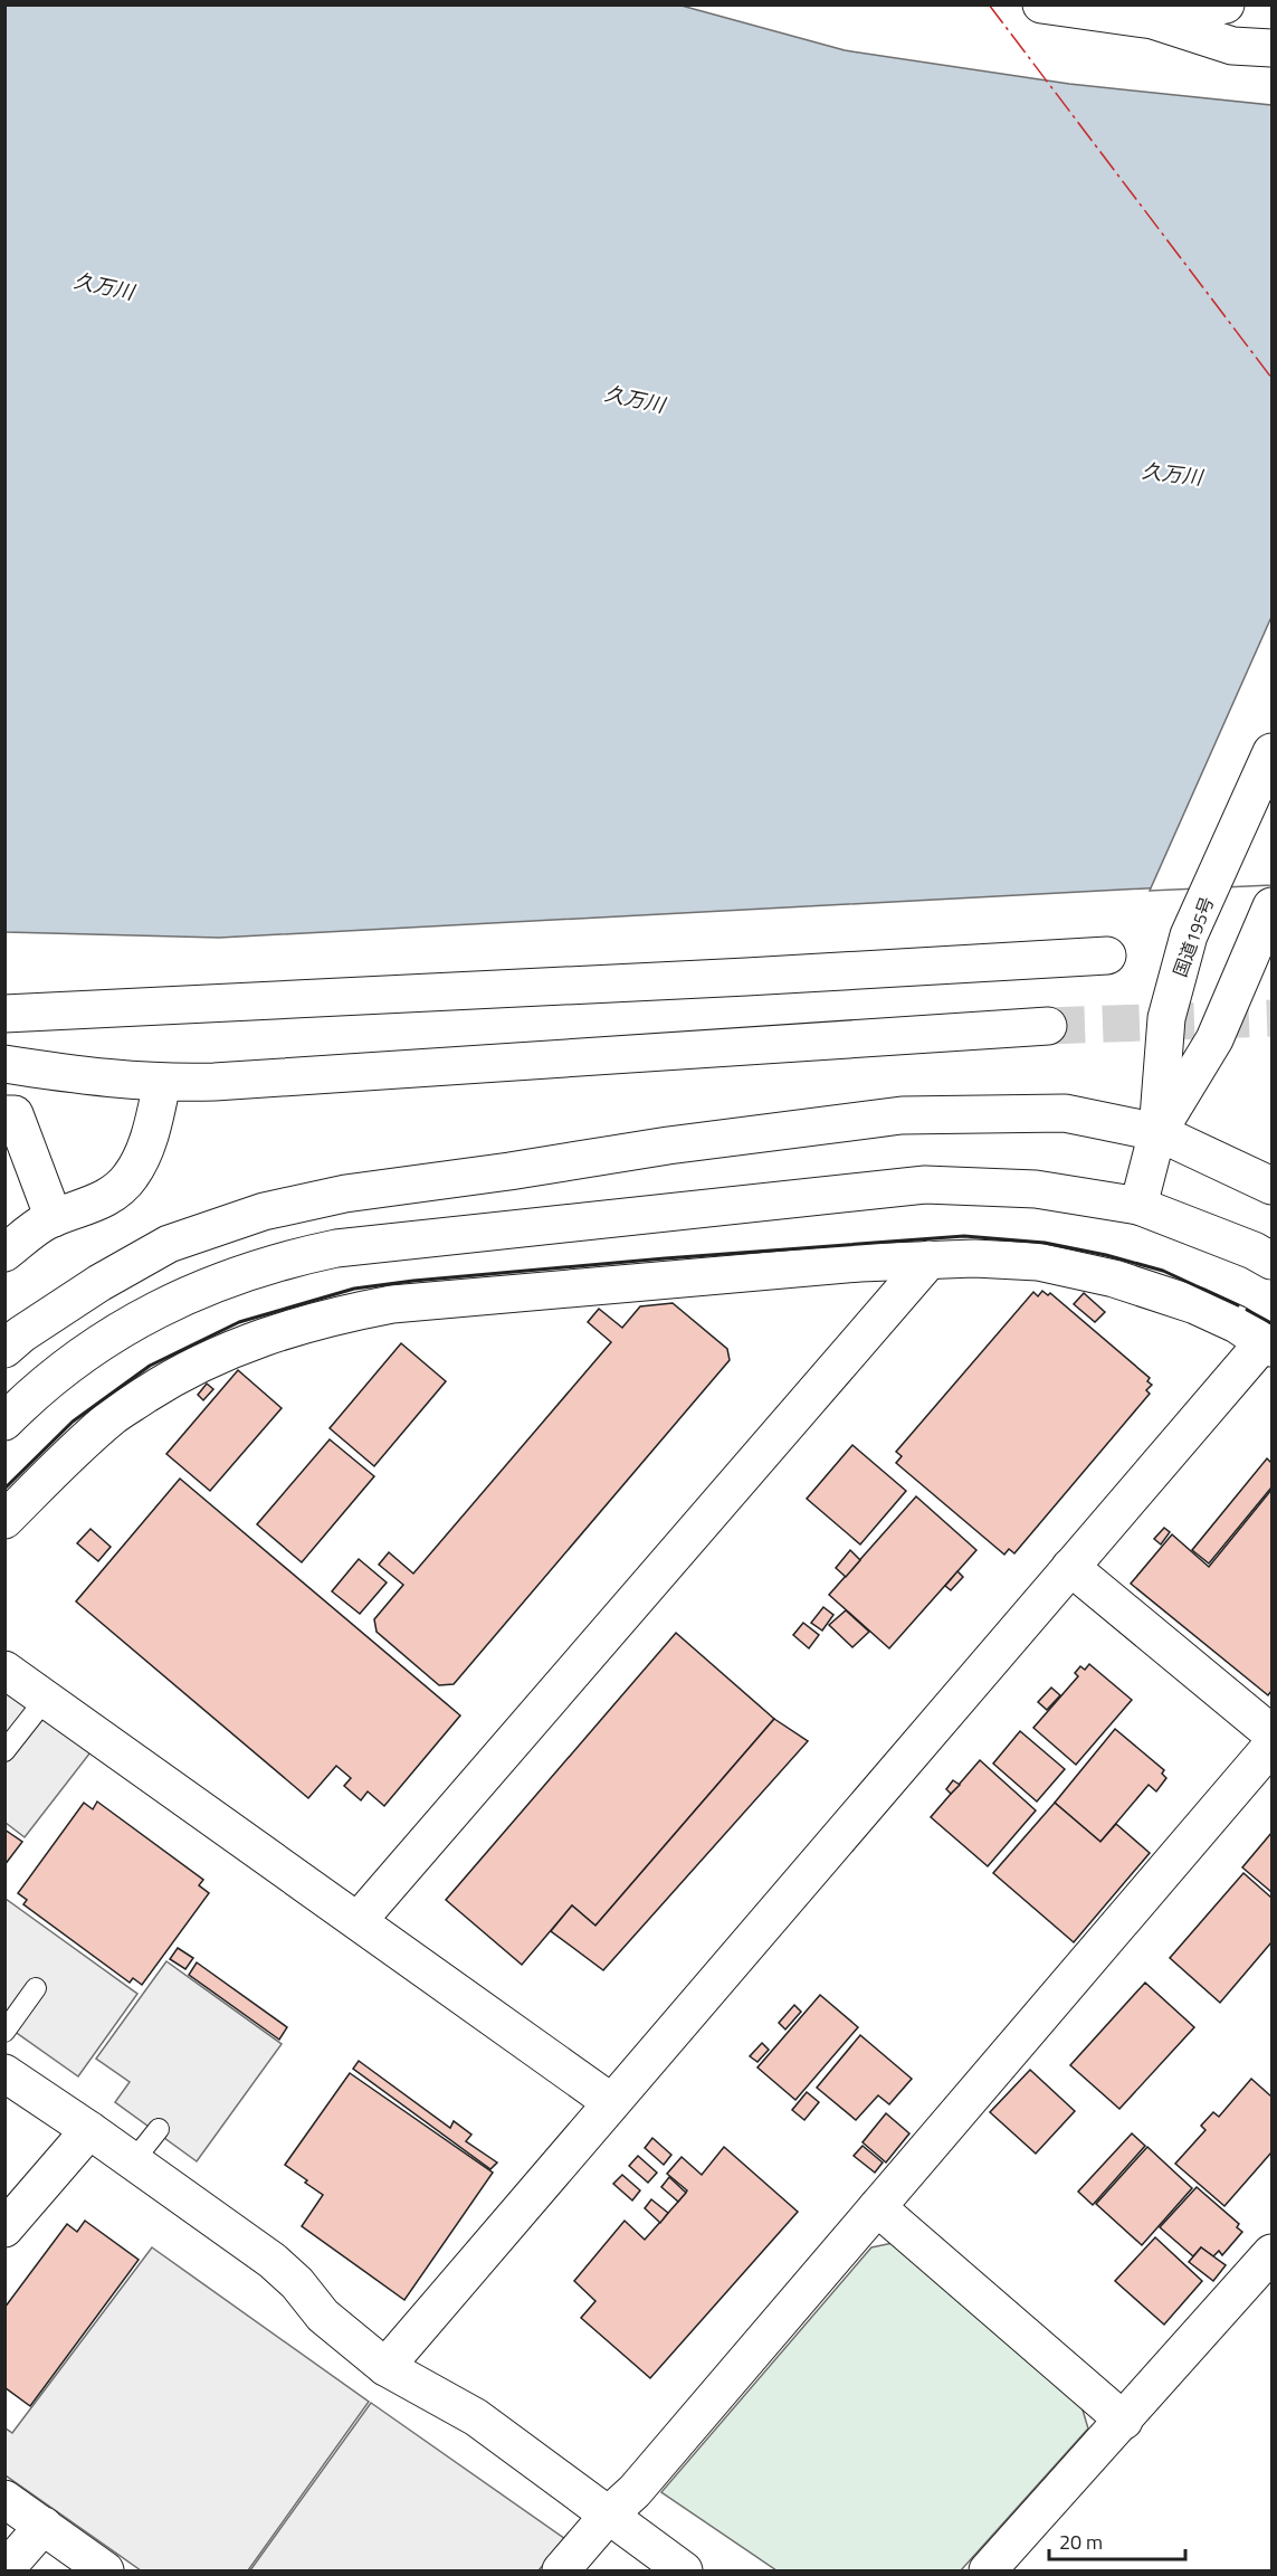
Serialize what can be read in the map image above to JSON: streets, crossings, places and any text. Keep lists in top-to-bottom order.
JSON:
{
  "streets": {
    "main road": ["国道195号"]
  },
  "water": ["久万川"],
  "scale_bar": "20 m"
}
